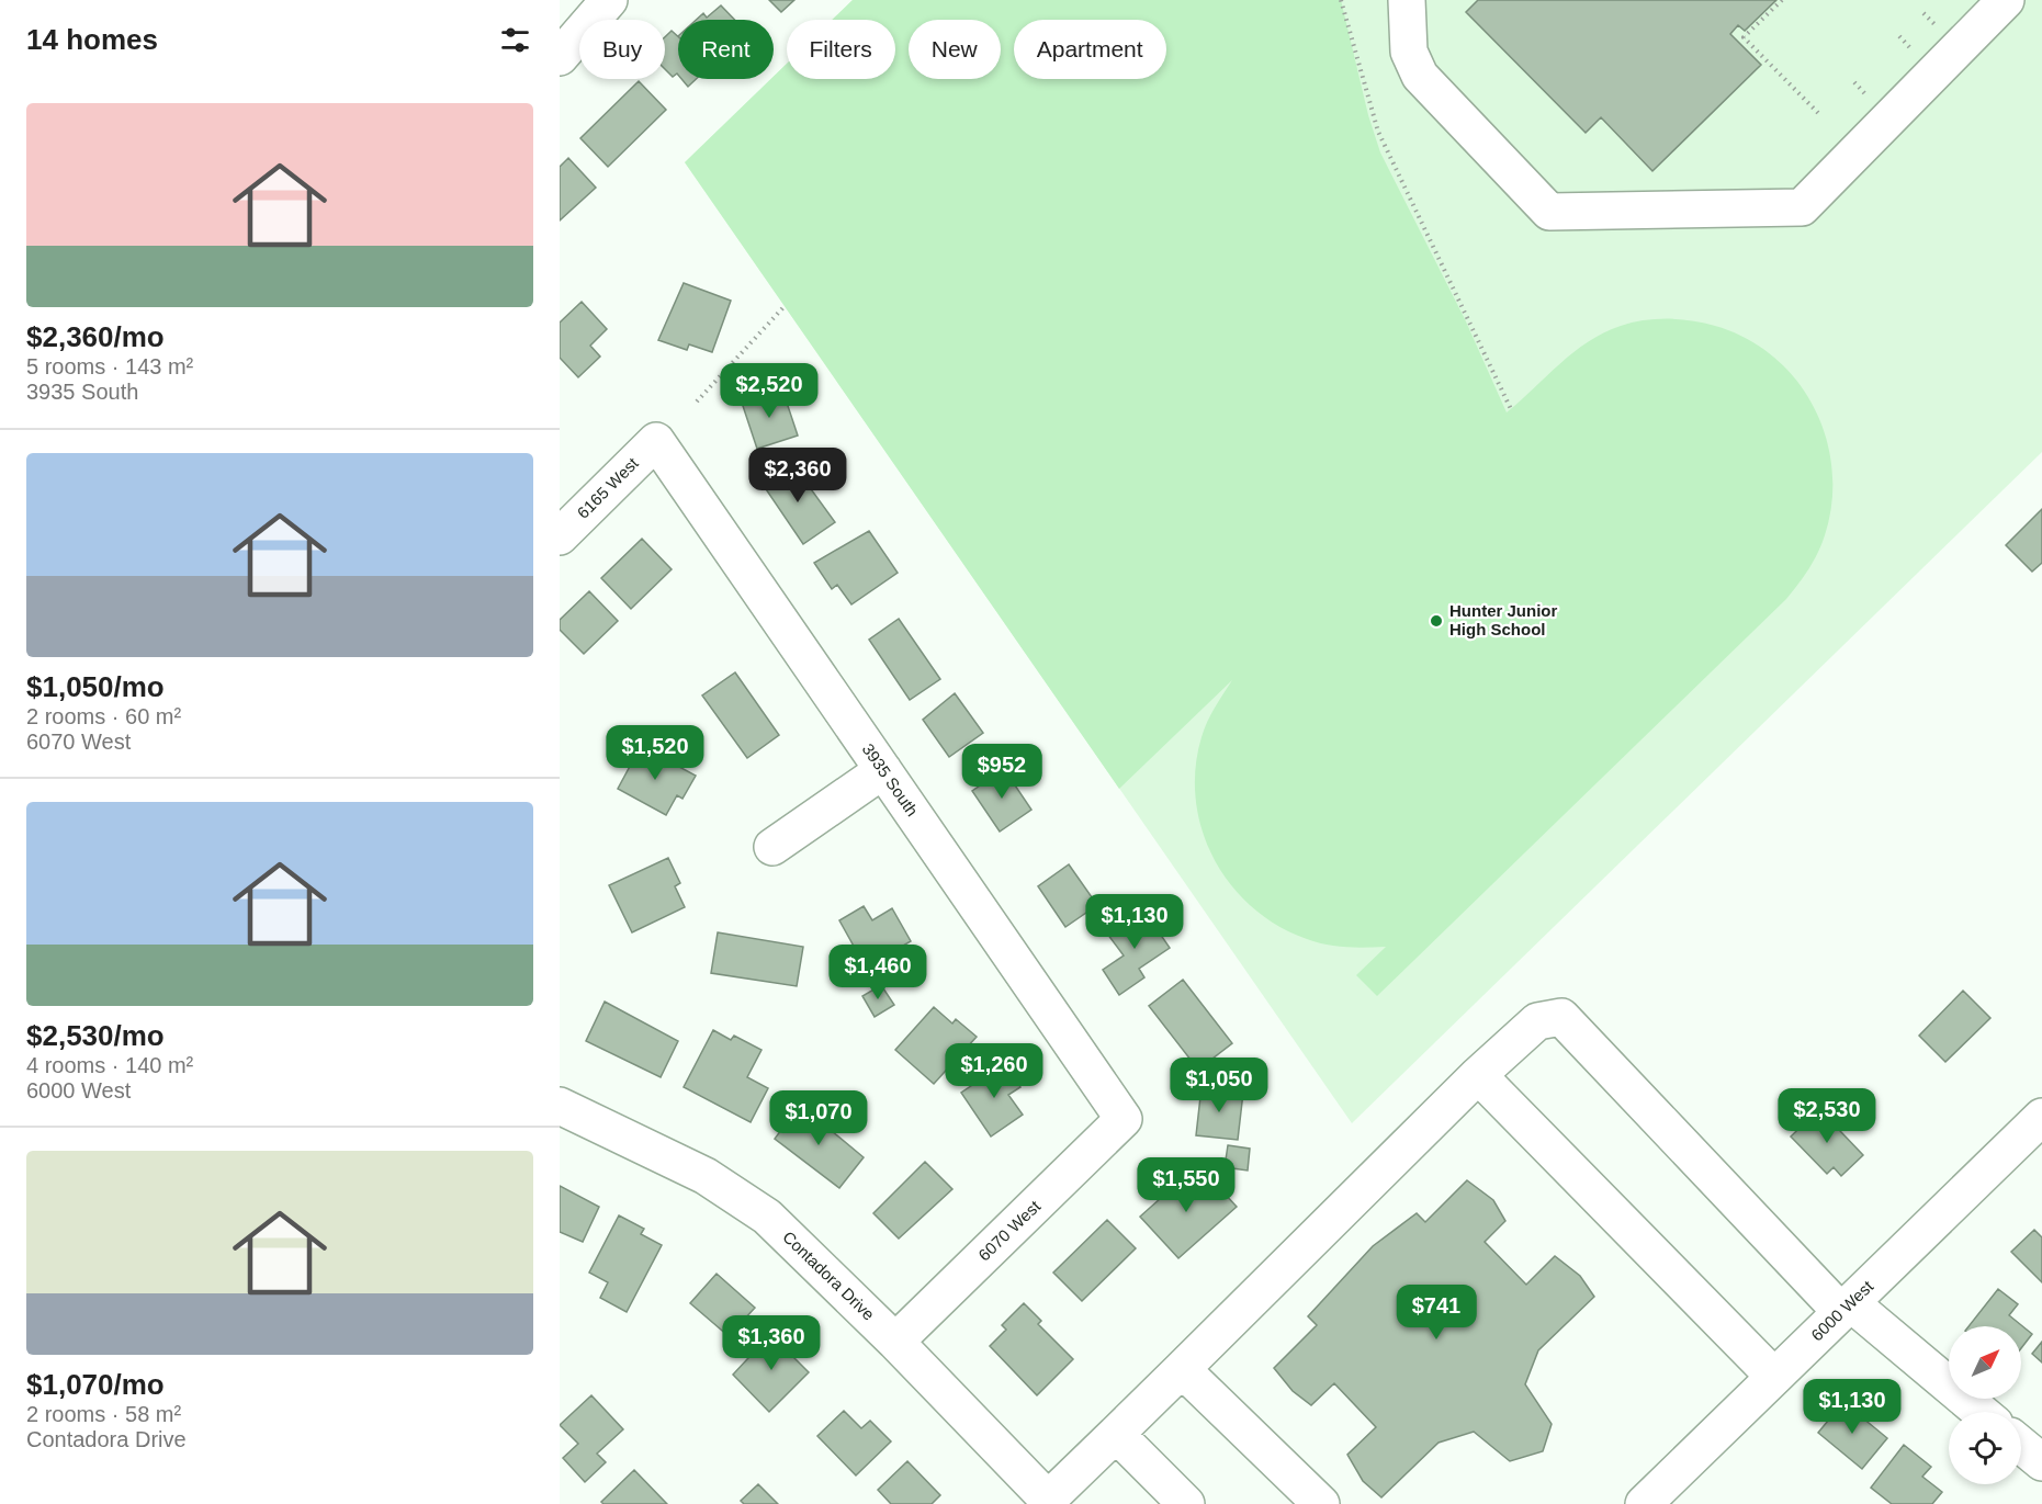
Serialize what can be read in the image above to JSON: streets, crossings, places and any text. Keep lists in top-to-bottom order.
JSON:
{
  "streets": {
    "street": [
      "6165 West",
      "3935 South",
      "6070 West",
      "Contadora Drive",
      "6000 West"
    ]
  },
  "crossings": [
    ["6165 West", "3935 South"],
    ["3935 South", "6070 West"],
    ["6070 West", "Contadora Drive"]
  ],
  "places": ["Hunter Junior High School"],
  "north": "top right",
  "page": {
    "heading": "14 homes",
    "chip": [
      "Buy",
      "Rent",
      "Filters",
      "New",
      "Apartment"
    ],
    "list": [
      {
        "name": "$2,360/mo",
        "note": "5 rooms · 143 m² · 3935 South"
      },
      {
        "name": "$1,050/mo",
        "note": "2 rooms · 60 m² · 6070 West"
      },
      {
        "name": "$2,530/mo",
        "note": "4 rooms · 140 m² · 6000 West"
      },
      {
        "name": "$1,070/mo",
        "note": "2 rooms · 58 m² · Contadora Drive"
      }
    ],
    "price": [
      "$2,520",
      "$2,360",
      "$1,520",
      "$952",
      "$1,130",
      "$1,460",
      "$1,260",
      "$1,050",
      "$2,530",
      "$1,070",
      "$1,550",
      "$741",
      "$1,360",
      "$1,130"
    ]
  }
}
